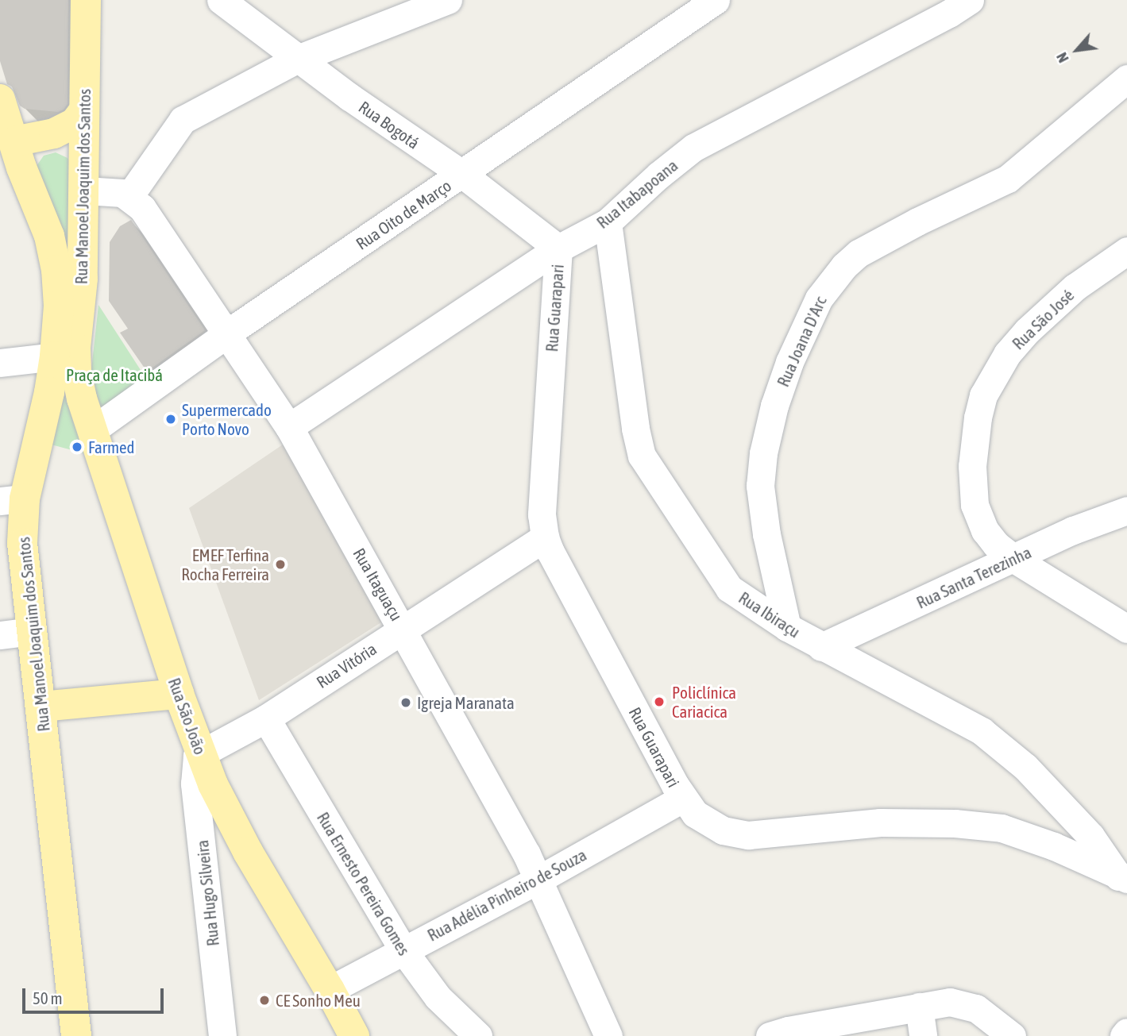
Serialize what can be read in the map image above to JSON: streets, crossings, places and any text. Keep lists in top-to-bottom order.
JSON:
{
  "streets": {
    "main road": ["Rua Manoel Joaquim dos Santos", "Rua São João"],
    "street": [
      "Rua Bogotá",
      "Rua Itabapoana",
      "Rua Oito de Março",
      "Rua Guarapari",
      "Rua São José",
      "Rua Joana D'Arc",
      "Rua Santa Terezinha",
      "Rua Itaguaçu",
      "Rua Ibiraçu",
      "Rua Vitória",
      "Rua Ernesto Pereira Gomes",
      "Rua Hugo Silveira",
      "Rua Adélia Pinheiro de Souza"
    ]
  },
  "crossings": [
    ["Rua Bogotá", "Rua Itabapoana"],
    ["Rua Bogotá", "Rua Oito de Março"],
    ["Rua Bogotá", "Rua Guarapari"],
    ["Rua Manoel Joaquim dos Santos", "Rua São João"],
    ["Rua Itabapoana", "Rua Guarapari"],
    ["Rua Itabapoana", "Rua Itaguaçu"],
    ["Rua Itabapoana", "Rua Ibiraçu"],
    ["Rua Oito de Março", "Rua Itaguaçu"],
    ["Rua Oito de Março", "Rua São João"],
    ["Rua Guarapari", "Rua Ibiraçu"],
    ["Rua Guarapari", "Rua Vitória"],
    ["Rua Guarapari", "Rua Adélia Pinheiro de Souza"],
    ["Rua São José", "Rua Santa Terezinha"],
    ["Rua Joana D'Arc", "Rua Ibiraçu"],
    ["Rua Santa Terezinha", "Rua Ibiraçu"],
    ["Rua Itaguaçu", "Rua Vitória"],
    ["Rua Itaguaçu", "Rua Adélia Pinheiro de Souza"],
    ["Rua Vitória", "Rua São João"],
    ["Rua Vitória", "Rua Ernesto Pereira Gomes"],
    ["Rua Vitória", "Rua Hugo Silveira"],
    ["Rua São João", "Rua Hugo Silveira"],
    ["Rua São João", "Rua Adélia Pinheiro de Souza"],
    ["Rua Ernesto Pereira Gomes", "Rua Adélia Pinheiro de Souza"]
  ],
  "parks": ["Praça de Itacibá"],
  "places": [
    "Supermercado Porto Novo",
    "Farmed",
    "EMEF Terfina Rocha Ferreira",
    "Policlínica Cariacica",
    "Igreja Maranata",
    "CE Sonho Meu"
  ],
  "scale_bar": "50 m",
  "north": "bottom left"
}
